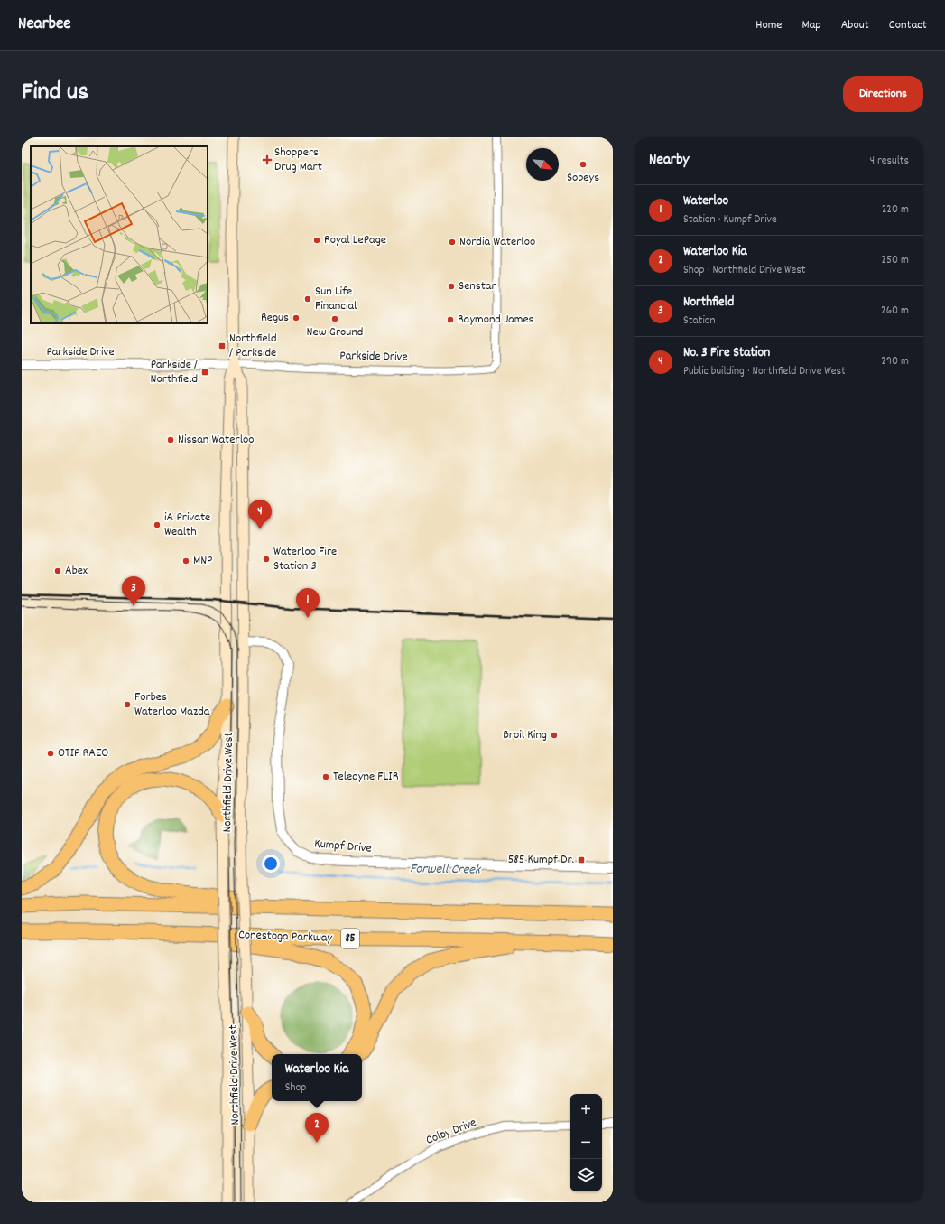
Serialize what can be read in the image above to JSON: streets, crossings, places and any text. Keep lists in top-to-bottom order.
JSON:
{
  "streets": {
    "highway": ["Conestoga Parkway", "85"],
    "main road": ["Northfield Drive West"],
    "street": ["Parkside Drive", "Kumpf Drive", "Colby Drive"]
  },
  "crossings": [
    ["Parkside Drive", "Northfield Drive West"],
    ["Northfield Drive West", "Kumpf Drive"]
  ],
  "water": ["Forwell Creek"],
  "places": {
    "health": ["Shoppers Drug Mart"],
    "other": [
      "Sobeys",
      "Royal LePage",
      "Nordia Waterloo",
      "Senstar",
      "Sun Life Financial",
      "Regus",
      "New Ground",
      "Raymond James",
      "Nissan Waterloo",
      "iA Private Wealth",
      "Waterloo Fire Station 3",
      "MNP",
      "Abex",
      "Forbes Waterloo Mazda",
      "Broil King",
      "OTIP RAEO",
      "Teledyne FLIR"
    ],
    "transit": ["Northfield / Parkside", "Parkside / Northfield", "585 Kumpf Dr."]
  },
  "north": "bottom right",
  "page": {
    "header": "Nearbee",
    "nav": [
      "Home",
      "Map",
      "About",
      "Contact"
    ],
    "title": "Find us",
    "buttons": "Directions",
    "heading": ["Nearby", "4 results"],
    "list": [
      {
        "mark": "1",
        "name": "Waterloo",
        "note": "Station · Kumpf Drive",
        "value": "220 m"
      },
      {
        "mark": "2",
        "name": "Waterloo Kia",
        "note": "Shop · Northfield Drive West",
        "value": "250 m"
      },
      {
        "mark": "3",
        "name": "Northfield",
        "note": "Station",
        "value": "260 m"
      },
      {
        "mark": "4",
        "name": "No. 3 Fire Station",
        "note": "Public building · Northfield Drive West",
        "value": "290 m"
      }
    ],
    "pins": [
      "4",
      "3",
      "1",
      "2"
    ],
    "popup": ["Waterloo Kia", "Shop"],
    "map_buttons": ["+", "−"]
  }
}
